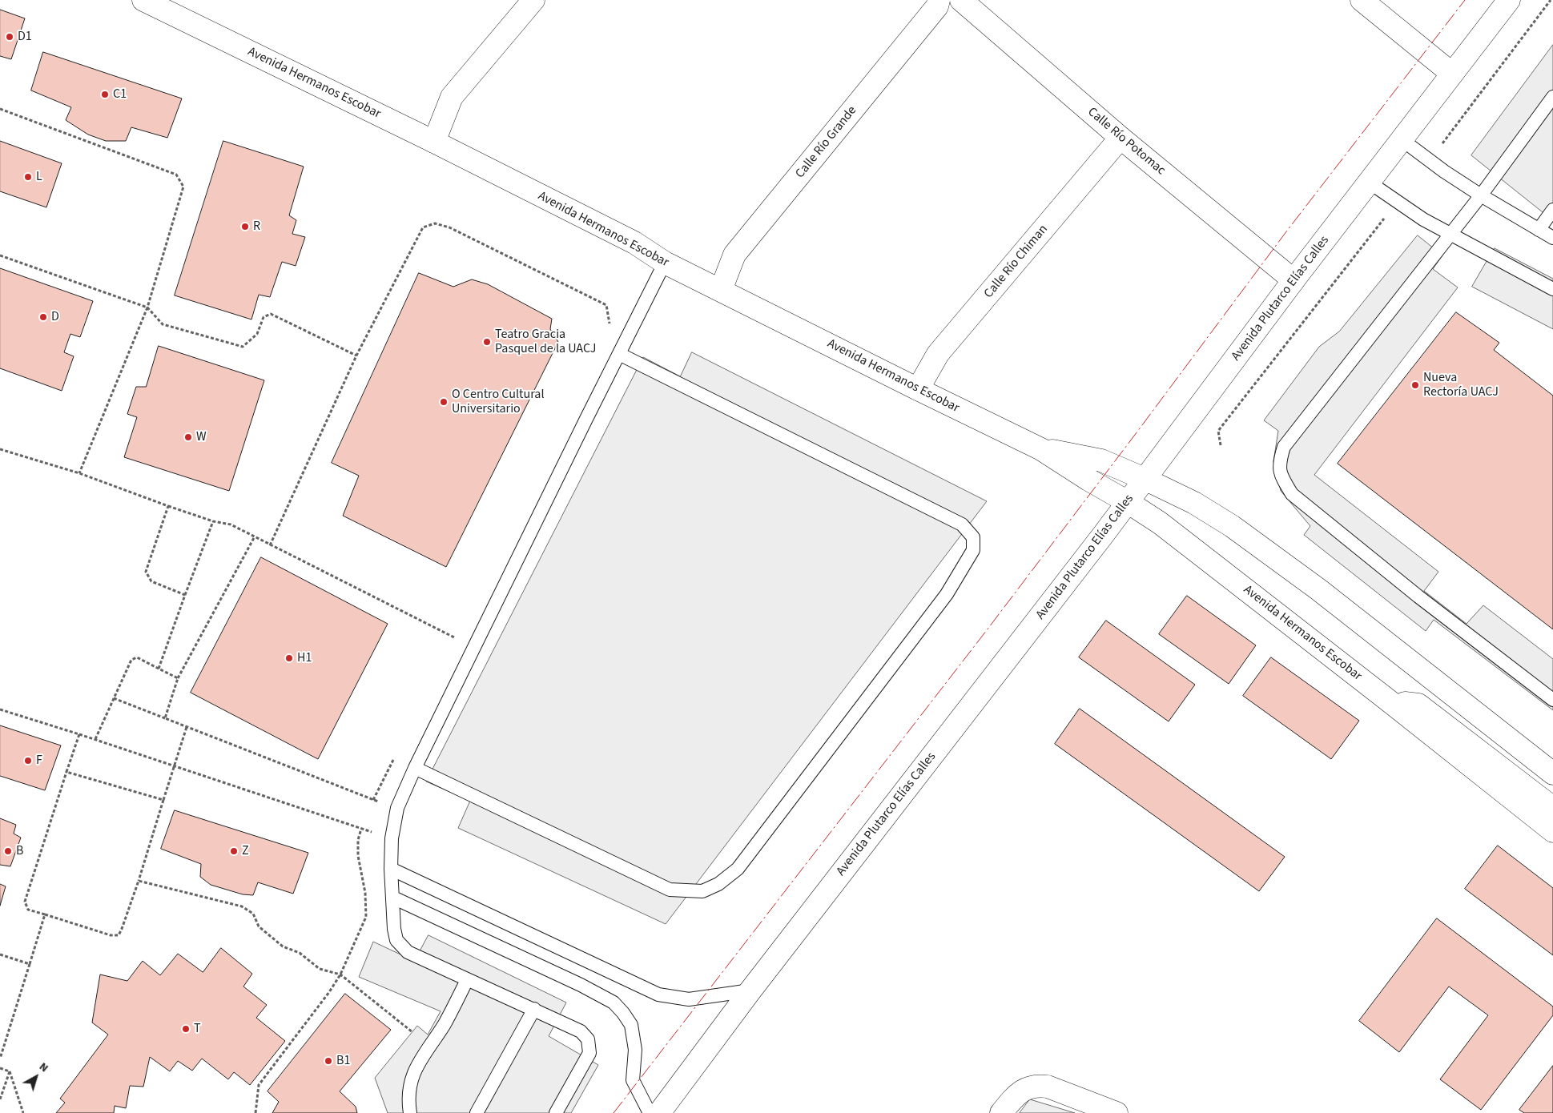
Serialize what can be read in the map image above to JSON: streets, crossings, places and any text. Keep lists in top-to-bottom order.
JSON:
{
  "streets": {
    "main road": [
      "Avenida Hermanos Escobar",
      "Calle Río Potomac",
      "Calle Río Grande",
      "Calle Río Chiman",
      "Avenida Plutarco Elías Calles"
    ]
  },
  "crossings": [
    ["Avenida Hermanos Escobar", "Calle Río Grande"],
    ["Avenida Hermanos Escobar", "Calle Río Chiman"],
    ["Avenida Hermanos Escobar", "Avenida Plutarco Elías Calles"],
    ["Calle Río Potomac", "Calle Río Chiman"],
    ["Calle Río Potomac", "Avenida Plutarco Elías Calles"]
  ],
  "places": [
    "D1",
    "C1",
    "L",
    "R",
    "D",
    "Teatro Gracia Pasquel de la UACJ",
    "Nueva Rectoría UACJ",
    "O Centro Cultural Universitario",
    "W",
    "H1",
    "F",
    "B",
    "Z",
    "T",
    "B1"
  ],
  "north": "top right"
}
